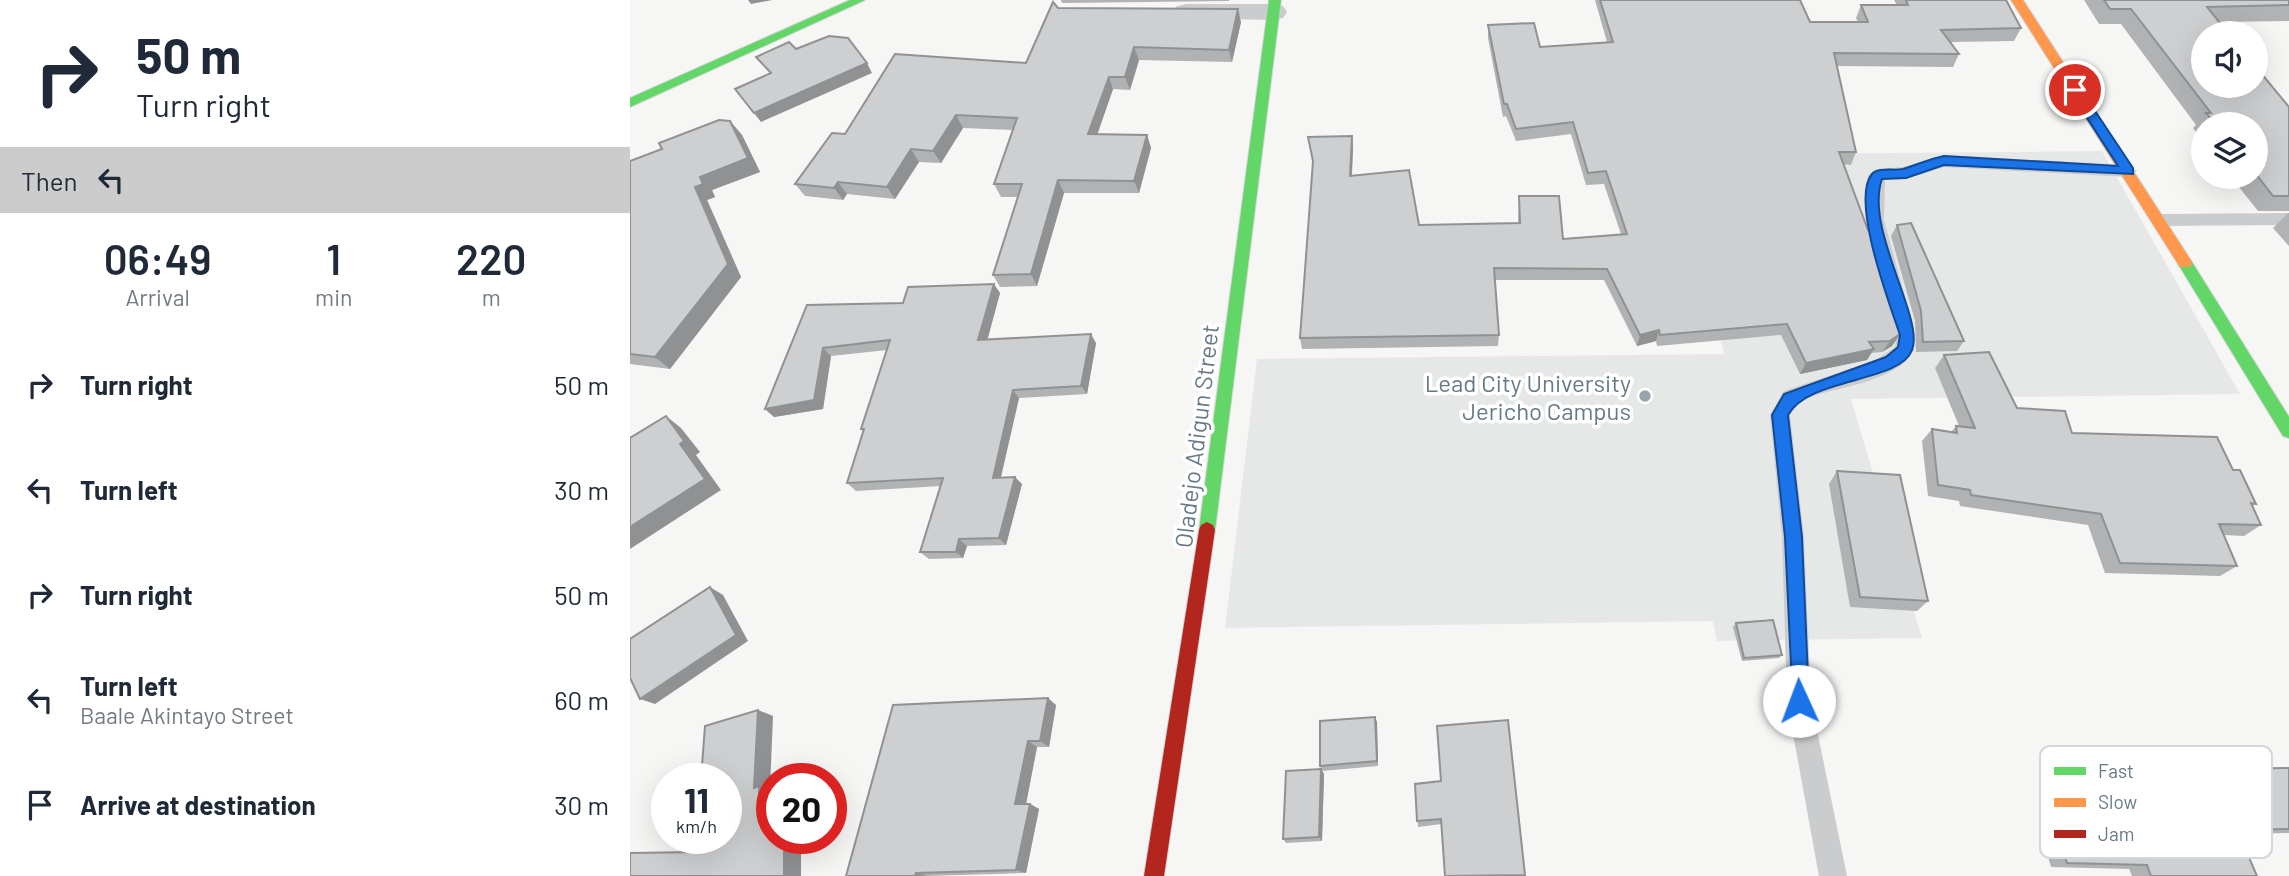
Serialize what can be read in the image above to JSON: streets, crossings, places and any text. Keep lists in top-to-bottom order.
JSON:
{
  "streets": {
    "street": ["Oladejo Adigun Street"]
  },
  "places": ["Lead City University Jericho Campus"],
  "legend": ["Fast", "Slow", "Jam"],
  "page": {
    "turn": ["50 m", "Turn right"],
    "then": "Then",
    "eta": [
      "06:49",
      "Arrival",
      "1",
      "min",
      "220",
      "m"
    ],
    "list": [
      {
        "name": "Turn right",
        "value": "50 m"
      },
      {
        "name": "Turn left",
        "value": "30 m"
      },
      {
        "name": "Turn right",
        "value": "50 m"
      },
      {
        "name": "Turn left",
        "note": "Baale Akintayo Street",
        "value": "60 m"
      },
      {
        "name": "Arrive at destination",
        "value": "30 m"
      }
    ],
    "speed": "11 km/h",
    "limit": "20"
  }
}
